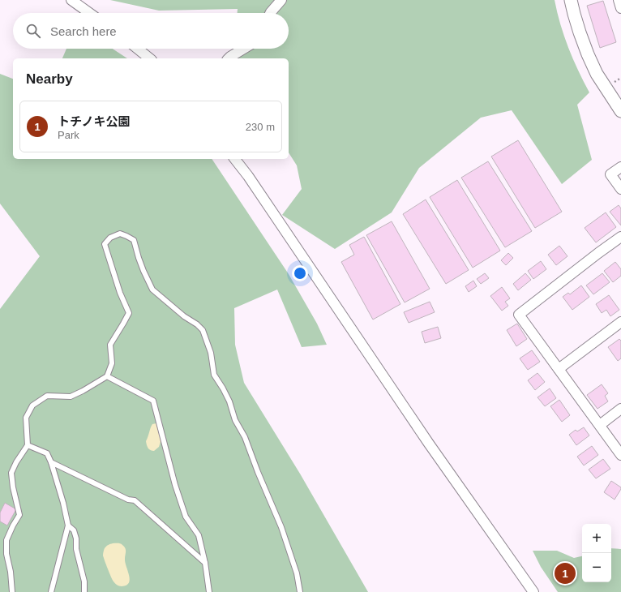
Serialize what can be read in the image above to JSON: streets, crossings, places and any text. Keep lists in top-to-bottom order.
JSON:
{
  "page": {
    "search": "Search here",
    "heading": "Nearby",
    "list": [
      {
        "mark": "1",
        "name": "トチノキ公園",
        "note": "Park",
        "value": "230 m"
      }
    ],
    "map_buttons": ["+", "−"],
    "pins": "1"
  }
}
